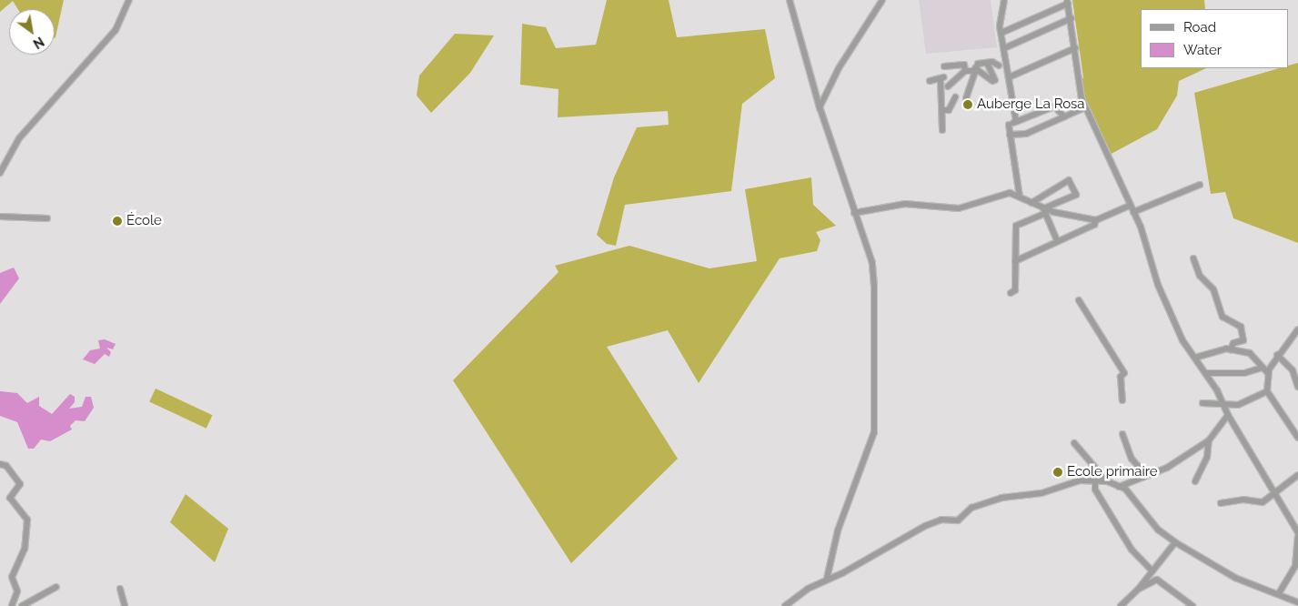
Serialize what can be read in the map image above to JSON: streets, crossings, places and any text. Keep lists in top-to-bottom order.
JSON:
{
  "places": ["Auberge La Rosa", "École", "Ecole primaire"],
  "legend": ["Road", "Water"],
  "north": "bottom right"
}
